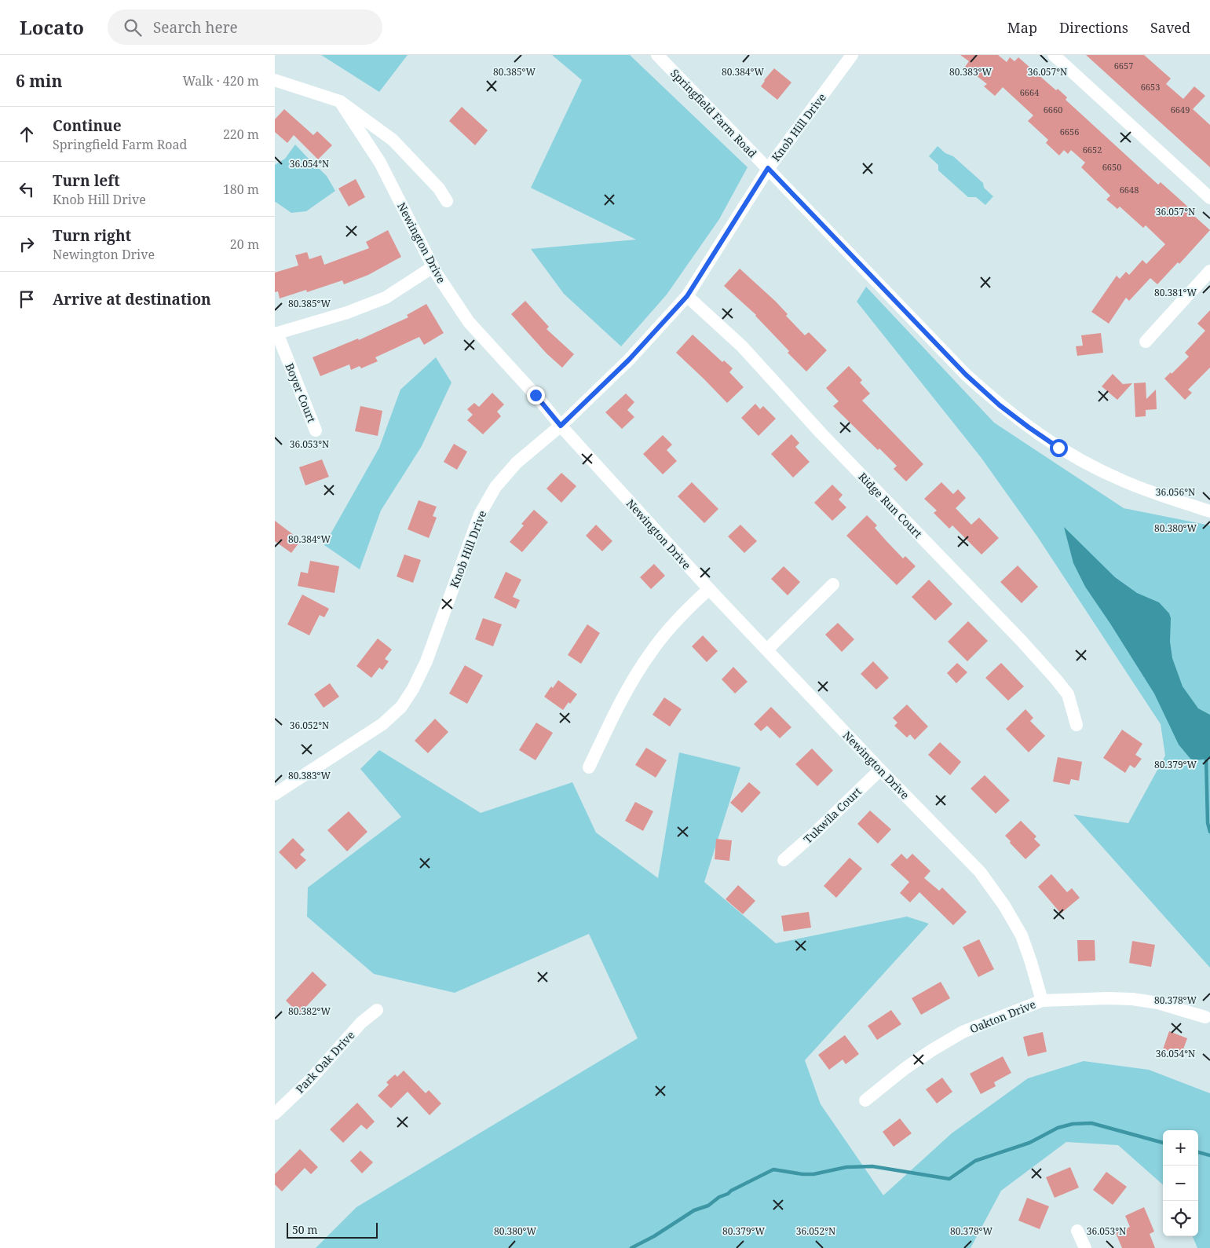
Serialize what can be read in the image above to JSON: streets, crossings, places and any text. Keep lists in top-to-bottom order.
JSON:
{
  "streets": {
    "street": [
      "Springfield Farm Road",
      "Knob Hill Drive",
      "Newington Drive",
      "Boyer Court",
      "Ridge Run Court",
      "Tukwila Court",
      "Oakton Drive",
      "Park Oak Drive"
    ]
  },
  "crossings": [
    ["Springfield Farm Road", "Knob Hill Drive"],
    ["Knob Hill Drive", "Newington Drive"],
    ["Knob Hill Drive", "Ridge Run Court"],
    ["Newington Drive", "Tukwila Court"],
    ["Newington Drive", "Oakton Drive"]
  ],
  "house_numbers": [
    "6657",
    "6653",
    "6664",
    "6660",
    "6649",
    "6656",
    "6652",
    "6650",
    "6648"
  ],
  "scale_bar": "50 m",
  "page": {
    "header": "Locato",
    "search": "Search here",
    "nav": ["Map", "Directions", "Saved"],
    "heading": ["6 min", "Walk · 420 m"],
    "list": [
      ["Continue", "Springfield Farm Road", "220 m"],
      ["Turn left", "Knob Hill Drive", "180 m"],
      ["Turn right", "Newington Drive", "20 m"],
      "Arrive at destination"
    ],
    "map_buttons": ["+", "−"],
    "scale": "50 m"
  },
  "coordinates": [
    "36.057°N",
    "80.385°W",
    "80.384°W",
    "80.383°W",
    "36.054°N",
    "80.381°W",
    "36.053°N",
    "36.056°N",
    "80.380°W",
    "36.052°N",
    "80.379°W",
    "80.378°W",
    "80.382°W"
  ]
}
